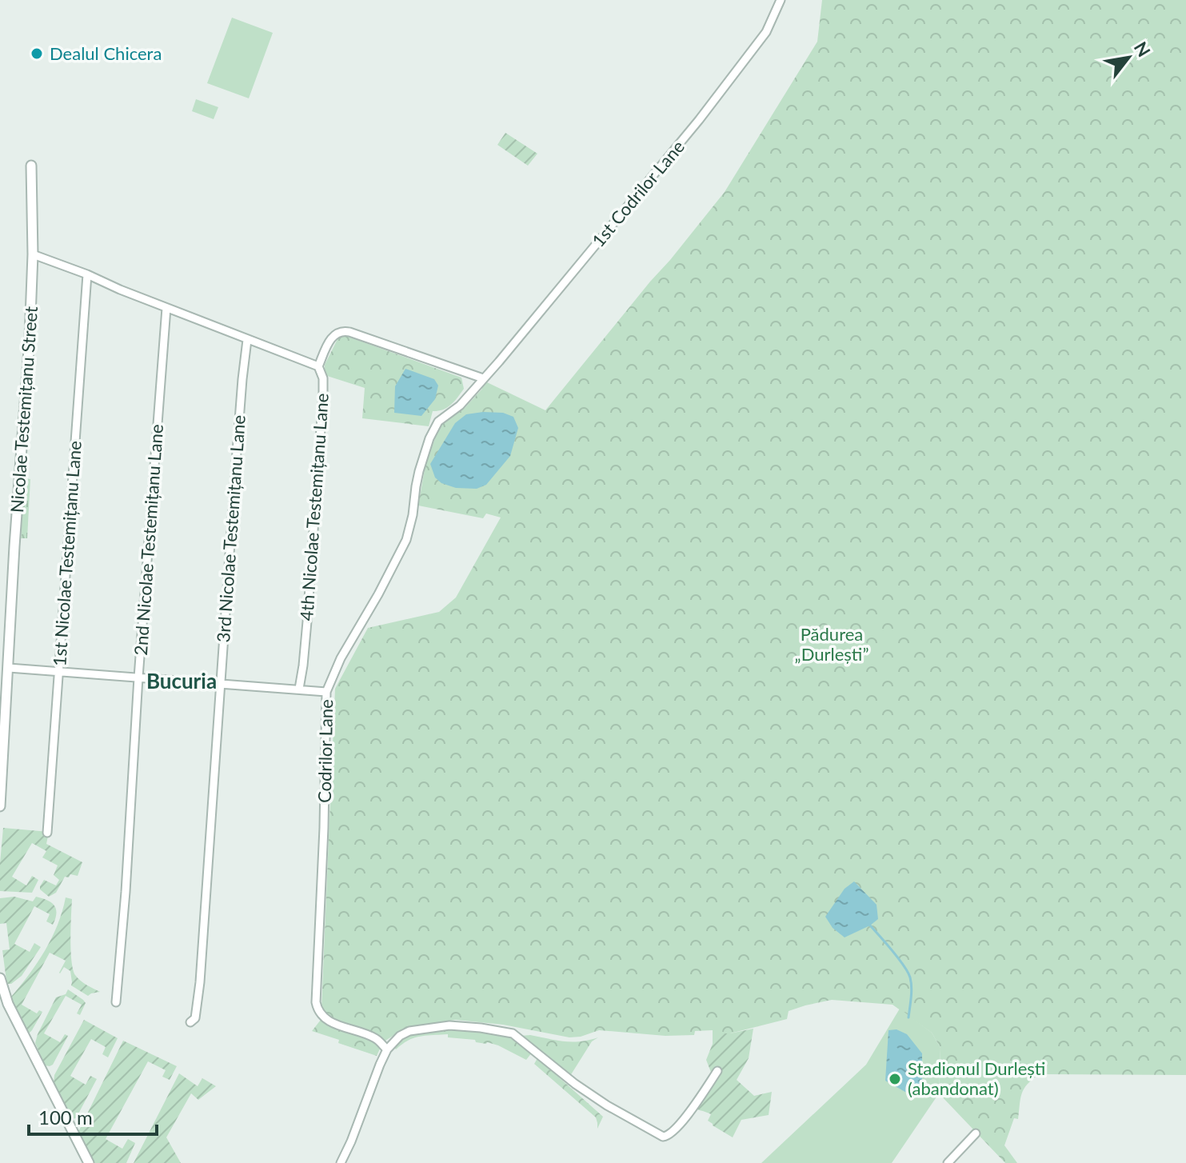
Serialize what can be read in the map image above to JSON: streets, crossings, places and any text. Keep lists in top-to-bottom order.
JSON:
{
  "streets": {
    "street": [
      "1st Codrilor Lane",
      "Nicolae Testemițanu Street",
      "4th Nicolae Testemițanu Lane",
      "3rd Nicolae Testemițanu Lane",
      "2nd Nicolae Testemițanu Lane",
      "1st Nicolae Testemițanu Lane",
      "Codrilor Lane"
    ]
  },
  "crossings": [
    ["1st Codrilor Lane", "4th Nicolae Testemițanu Lane"],
    ["1st Codrilor Lane", "Codrilor Lane"],
    ["4th Nicolae Testemițanu Lane", "Codrilor Lane"]
  ],
  "districts": ["Bucuria"],
  "parks": ["Pădurea „Durlești”"],
  "places": ["Dealul Chicera", "Stadionul Durlești (abandonat)"],
  "scale_bar": "100 m",
  "north": "top right"
}
